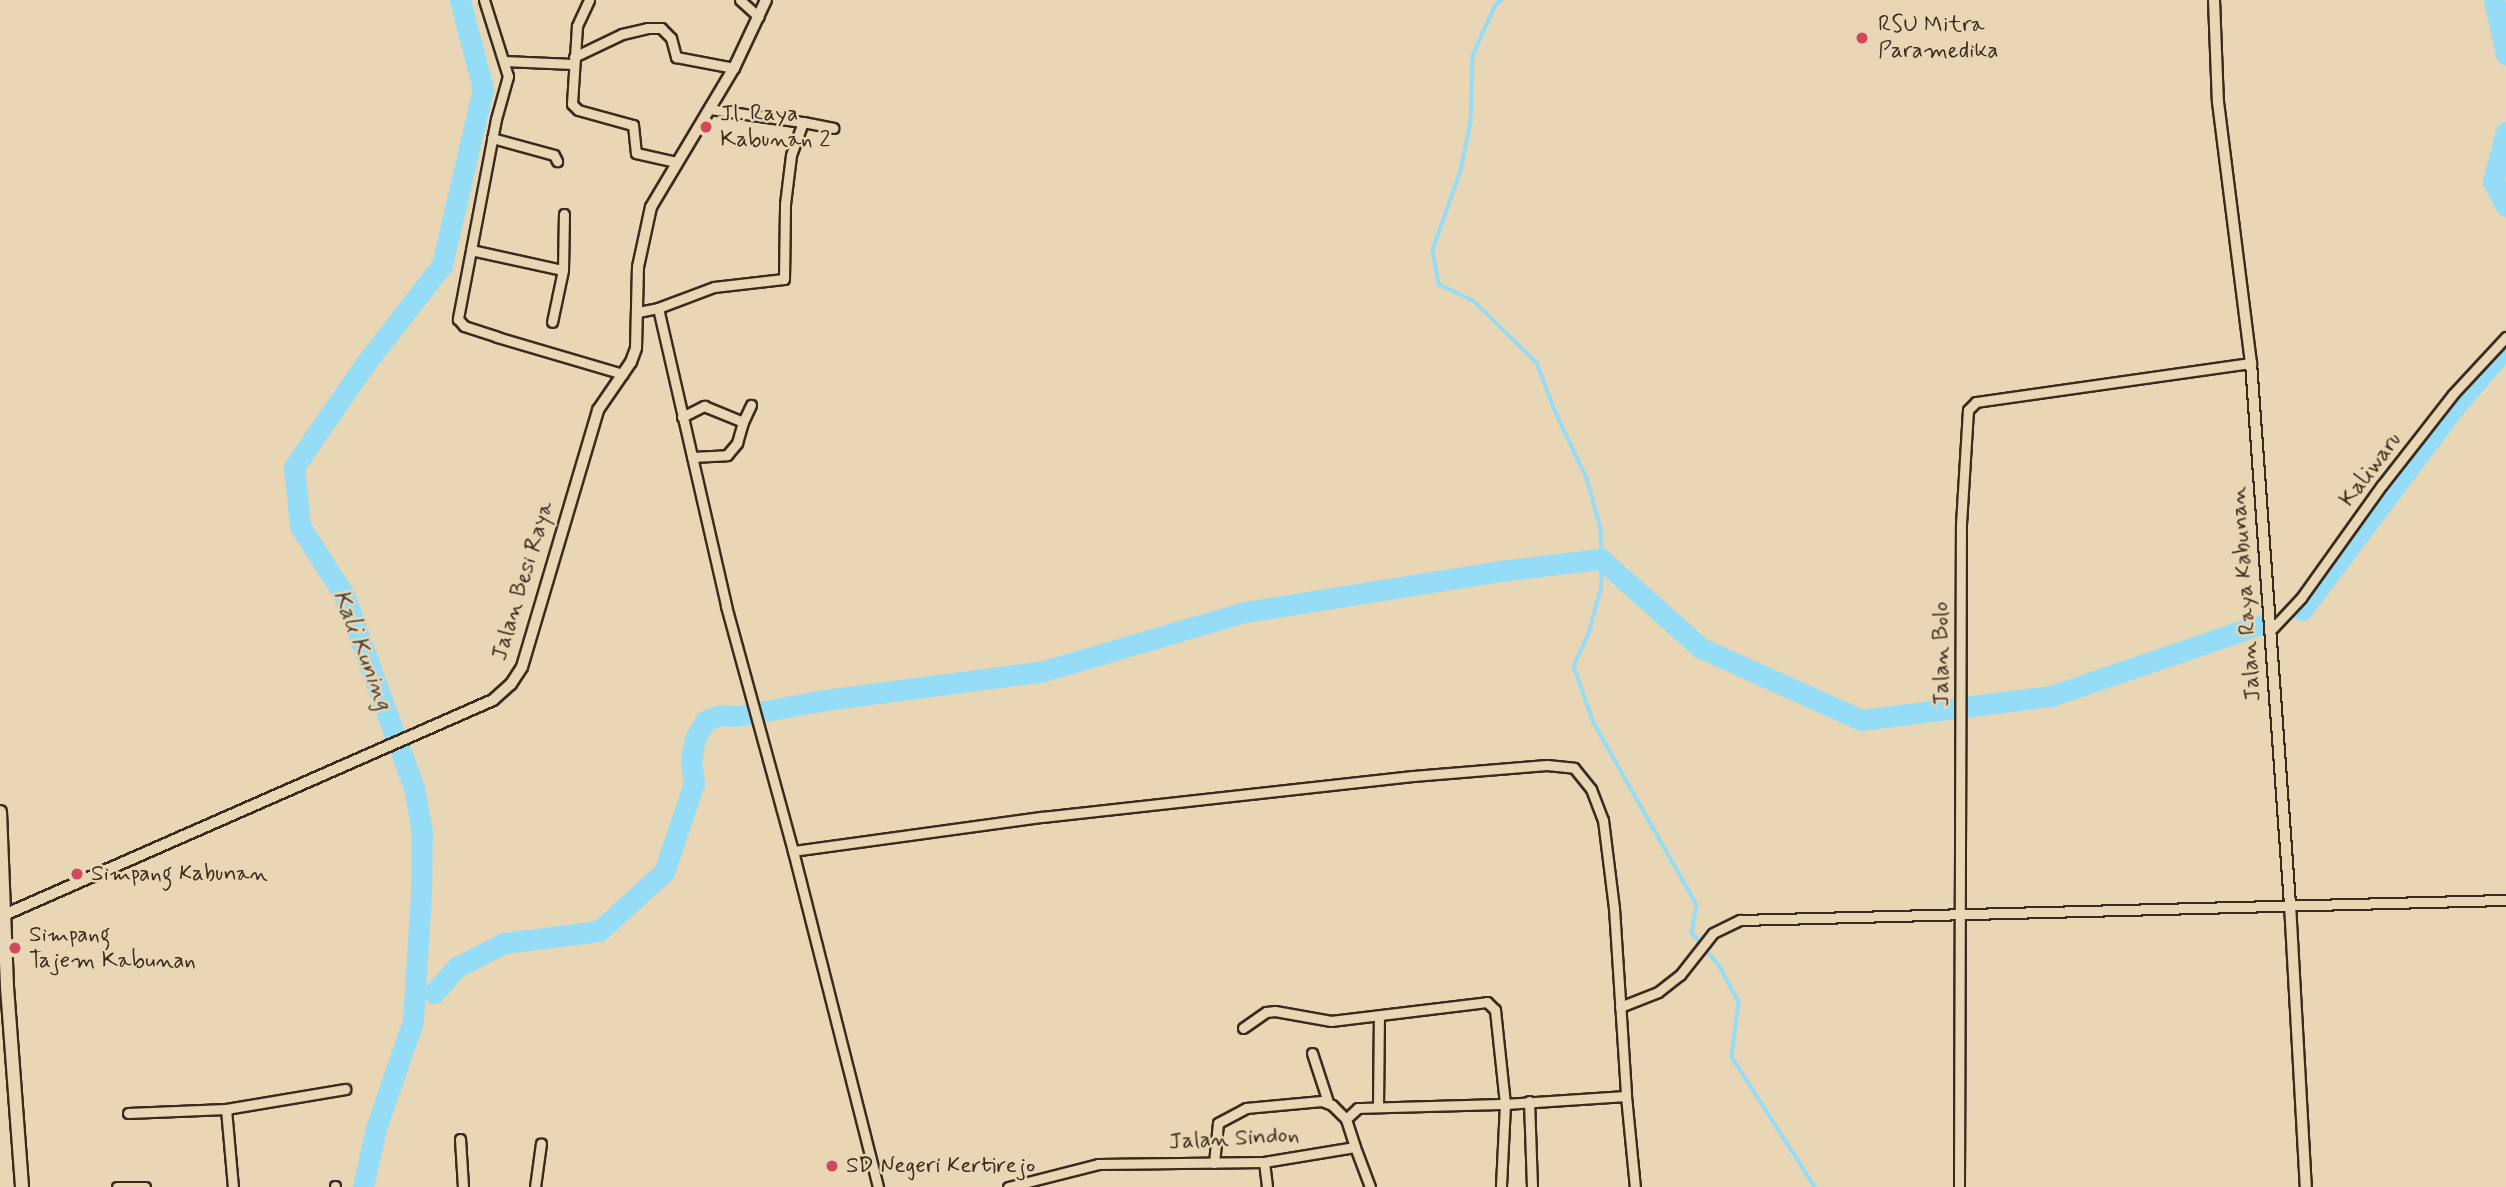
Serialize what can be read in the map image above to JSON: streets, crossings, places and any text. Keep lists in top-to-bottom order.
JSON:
{
  "streets": {
    "street": [
      "Kaliwaru",
      "Jalan Besi Raya",
      "Jalan Raya Kabunan",
      "Jalan Bolo",
      "Jalan Sindon"
    ]
  },
  "crossings": [
    ["Kaliwaru", "Jalan Raya Kabunan"],
    ["Jalan Raya Kabunan", "Jalan Bolo"]
  ],
  "water": ["Kali Kuning"],
  "places": [
    "RSU Mitra Paramedika",
    "Jl. Raya Kabunan 2",
    "Simpang Kabunan",
    "Simpang Tajem Kabunan",
    "SD Negeri Kertirejo"
  ]
}
